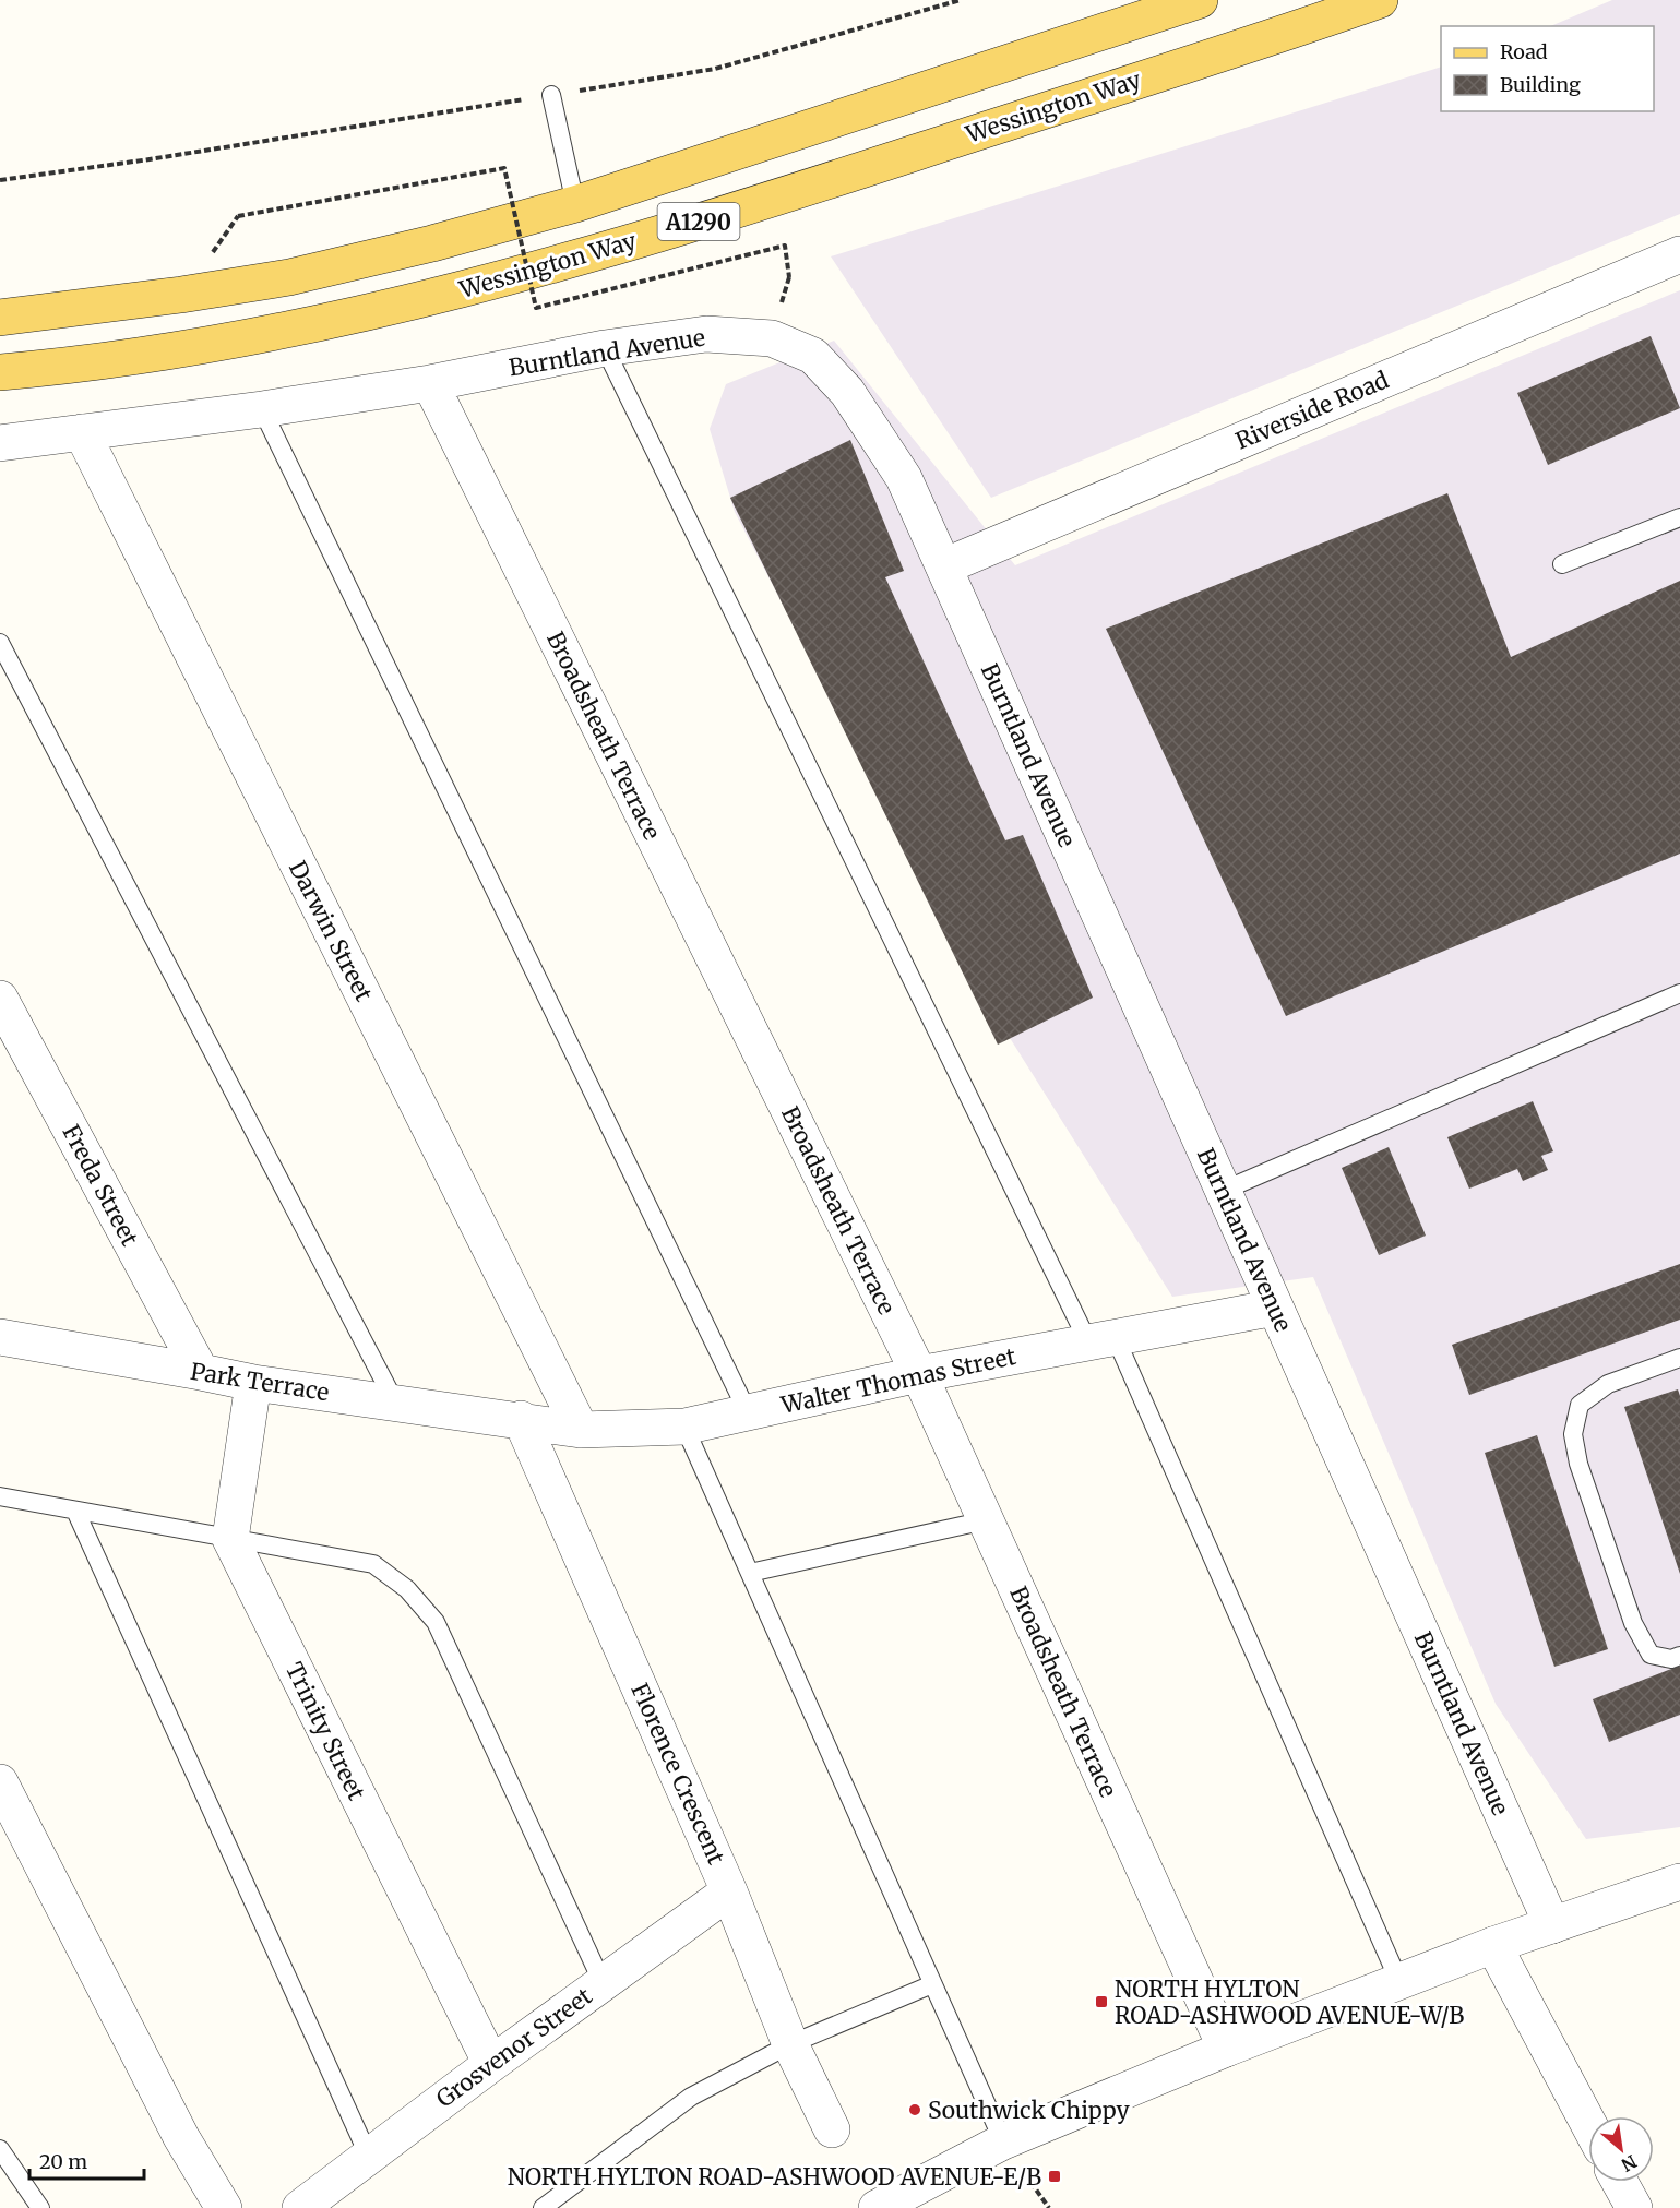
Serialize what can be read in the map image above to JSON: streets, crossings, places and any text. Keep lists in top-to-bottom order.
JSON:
{
  "streets": {
    "main road": ["Wessington Way", "A1290"],
    "street": [
      "Burntland Avenue",
      "Riverside Road",
      "Broadsheath Terrace",
      "Darwin Street",
      "Freda Street",
      "Walter Thomas Street",
      "Park Terrace",
      "Trinity Street",
      "Florence Crescent",
      "Grosvenor Street"
    ]
  },
  "crossings": [
    ["Burntland Avenue", "Riverside Road"],
    ["Burntland Avenue", "Broadsheath Terrace"],
    ["Burntland Avenue", "Darwin Street"],
    ["Burntland Avenue", "Walter Thomas Street"],
    ["Broadsheath Terrace", "Walter Thomas Street"],
    ["Darwin Street", "Walter Thomas Street"],
    ["Freda Street", "Park Terrace"],
    ["Walter Thomas Street", "Park Terrace"],
    ["Walter Thomas Street", "Florence Crescent"],
    ["Park Terrace", "Florence Crescent"],
    ["Trinity Street", "Grosvenor Street"],
    ["Florence Crescent", "Grosvenor Street"]
  ],
  "places": {
    "transit": ["NORTH HYLTON ROAD-ASHWOOD AVENUE-W/B", "NORTH HYLTON ROAD-ASHWOOD AVENUE-E/B"],
    "other": ["Southwick Chippy"]
  },
  "legend": ["Road", "Building"],
  "scale_bar": "20 m",
  "north": "bottom right"
}
